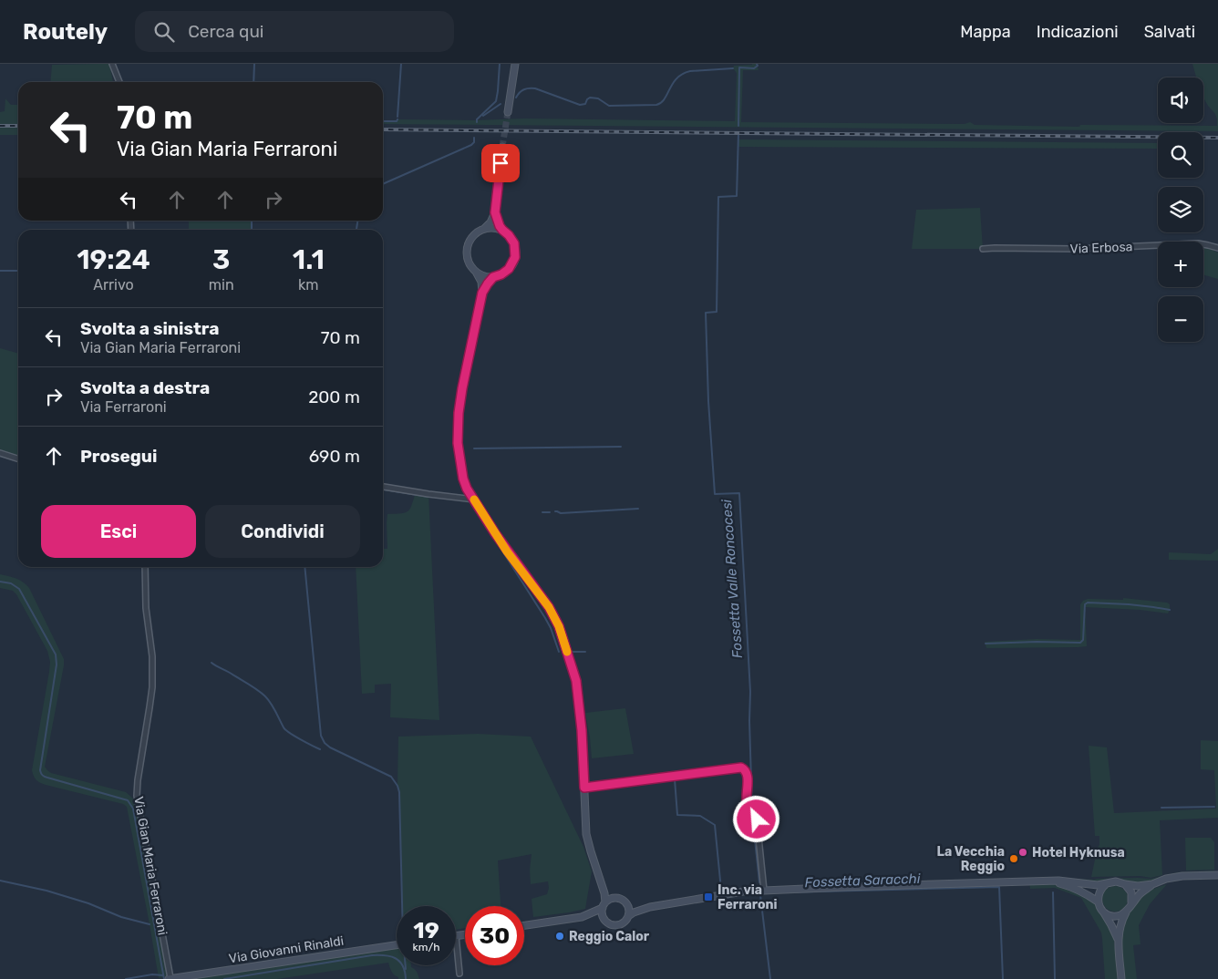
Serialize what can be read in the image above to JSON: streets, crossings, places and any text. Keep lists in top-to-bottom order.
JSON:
{
  "streets": {
    "street": ["Via Erbosa", "Via Gian Maria Ferraroni", "Via Giovanni Rinaldi"]
  },
  "crossings": [
    ["Via Gian Maria Ferraroni", "Via Giovanni Rinaldi"]
  ],
  "water": ["Fossetta Valle Roncocesi", "Fossetta Saracchi"],
  "places": {
    "other": ["Hotel Hyknusa", "La Vecchia Reggio", "Reggio Calor"],
    "transit": ["Inc. via Ferraroni"]
  },
  "page": {
    "header": "Routely",
    "search": "Cerca qui",
    "nav": ["Mappa", "Indicazioni", "Salvati"],
    "map_buttons": ["+", "−"],
    "turn": ["70 m", "Via Gian Maria Ferraroni"],
    "eta": [
      "19:24",
      "Arrivo",
      "3",
      "min",
      "1.1",
      "km"
    ],
    "list": [
      {
        "name": "Svolta a sinistra",
        "note": "Via Gian Maria Ferraroni",
        "value": "70 m"
      },
      {
        "name": "Svolta a destra",
        "note": "Via Ferraroni",
        "value": "200 m"
      },
      {
        "name": "Prosegui",
        "value": "690 m"
      }
    ],
    "buttons": ["Esci", "Condividi"],
    "speed": "19 km/h",
    "limit": "30"
  }
}
